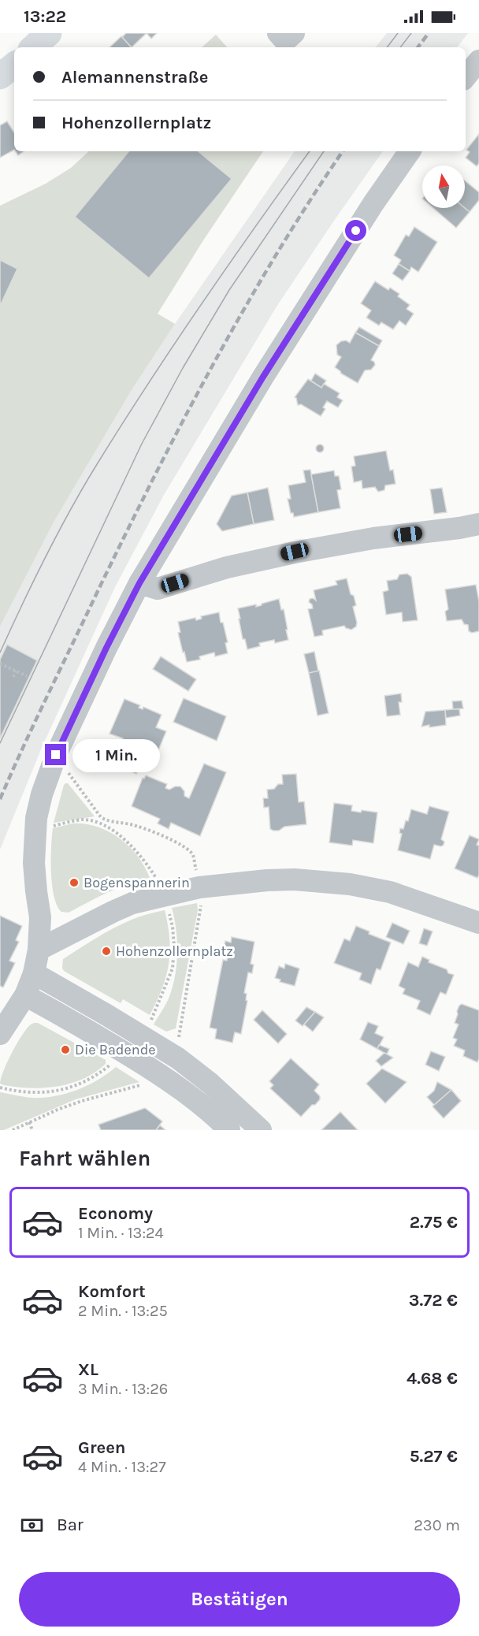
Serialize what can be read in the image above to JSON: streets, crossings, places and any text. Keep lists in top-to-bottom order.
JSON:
{
  "places": ["Bogenspannerin", "Hohenzollernplatz", "Die Badende"],
  "north": "top",
  "page": {
    "status": "13:22",
    "banner": ["Alemannenstraße", "Hohenzollernplatz"],
    "bubble": "1 Min.",
    "heading": "Fahrt wählen",
    "list": [
      {
        "name": "Economy",
        "note": "1 Min. · 13:24",
        "value": "2.75 €"
      },
      {
        "name": "Komfort",
        "note": "2 Min. · 13:25",
        "value": "3.72 €"
      },
      {
        "name": "XL",
        "note": "3 Min. · 13:26",
        "value": "4.68 €"
      },
      {
        "name": "Green",
        "note": "4 Min. · 13:27",
        "value": "5.27 €"
      }
    ],
    "pay": ["Bar", "230 m"],
    "buttons": "Bestätigen"
  }
}
